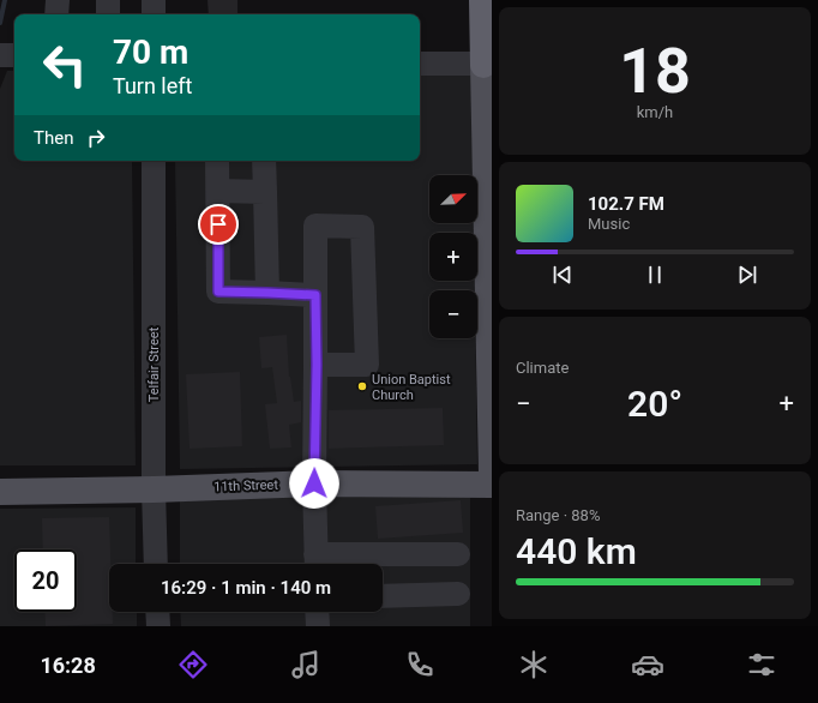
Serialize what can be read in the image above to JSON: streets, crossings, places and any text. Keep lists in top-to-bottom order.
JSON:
{
  "streets": {
    "main road": ["11th Street"],
    "street": ["Telfair Street"]
  },
  "crossings": [
    ["Telfair Street", "11th Street"]
  ],
  "places": ["Union Baptist Church"],
  "north": "top right",
  "page": {
    "tile": [
      ["18", "km/h"],
      "Climate",
      ["Range · 88%", "440 km"]
    ],
    "turn": ["70 m", "Turn left"],
    "then": "Then",
    "map_buttons": ["+", "−"],
    "song": ["102.7 FM", "Music"],
    "heat": ["−", "20°", "+"],
    "limit": "20",
    "trip": "16:29 · 1 min · 140 m",
    "tabs": "16:28"
  }
}
